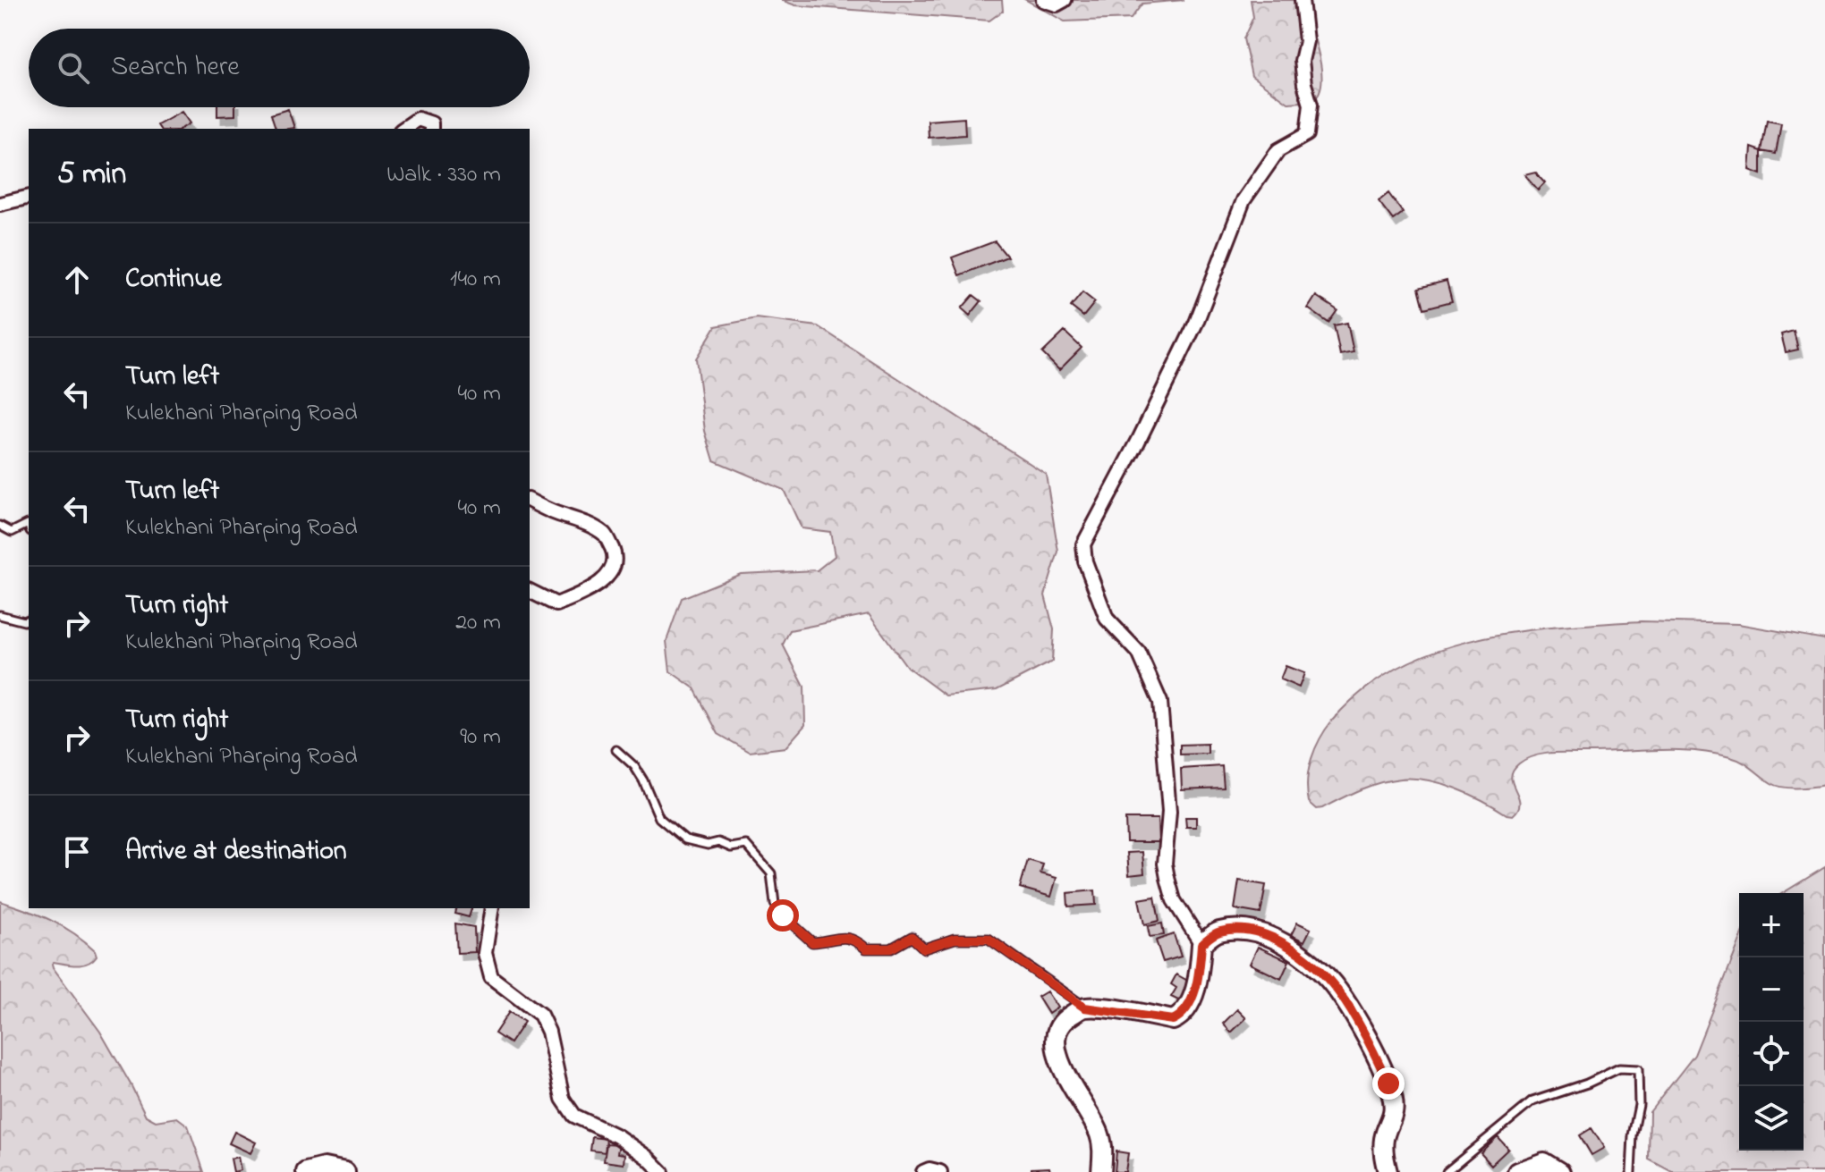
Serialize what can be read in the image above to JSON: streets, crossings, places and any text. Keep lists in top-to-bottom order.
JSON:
{
  "page": {
    "search": "Search here",
    "heading": ["5 min", "Walk · 330 m"],
    "list": [
      ["Continue", "140 m"],
      ["Turn left", "Kulekhani Pharping Road", "40 m"],
      ["Turn left", "Kulekhani Pharping Road", "40 m"],
      ["Turn right", "Kulekhani Pharping Road", "20 m"],
      ["Turn right", "Kulekhani Pharping Road", "90 m"],
      "Arrive at destination"
    ],
    "map_buttons": ["+", "−"]
  }
}
